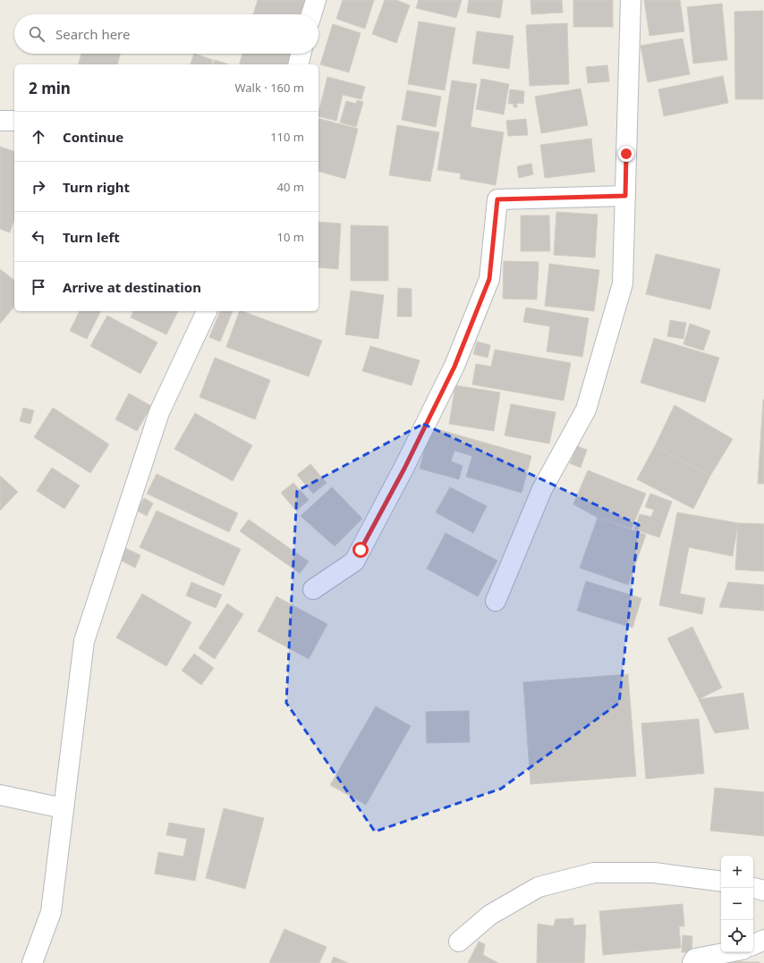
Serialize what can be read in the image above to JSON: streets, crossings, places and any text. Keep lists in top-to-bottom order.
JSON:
{
  "page": {
    "search": "Search here",
    "heading": ["2 min", "Walk · 160 m"],
    "list": [
      ["Continue", "110 m"],
      ["Turn right", "40 m"],
      ["Turn left", "10 m"],
      "Arrive at destination"
    ],
    "map_buttons": ["+", "−"]
  }
}
